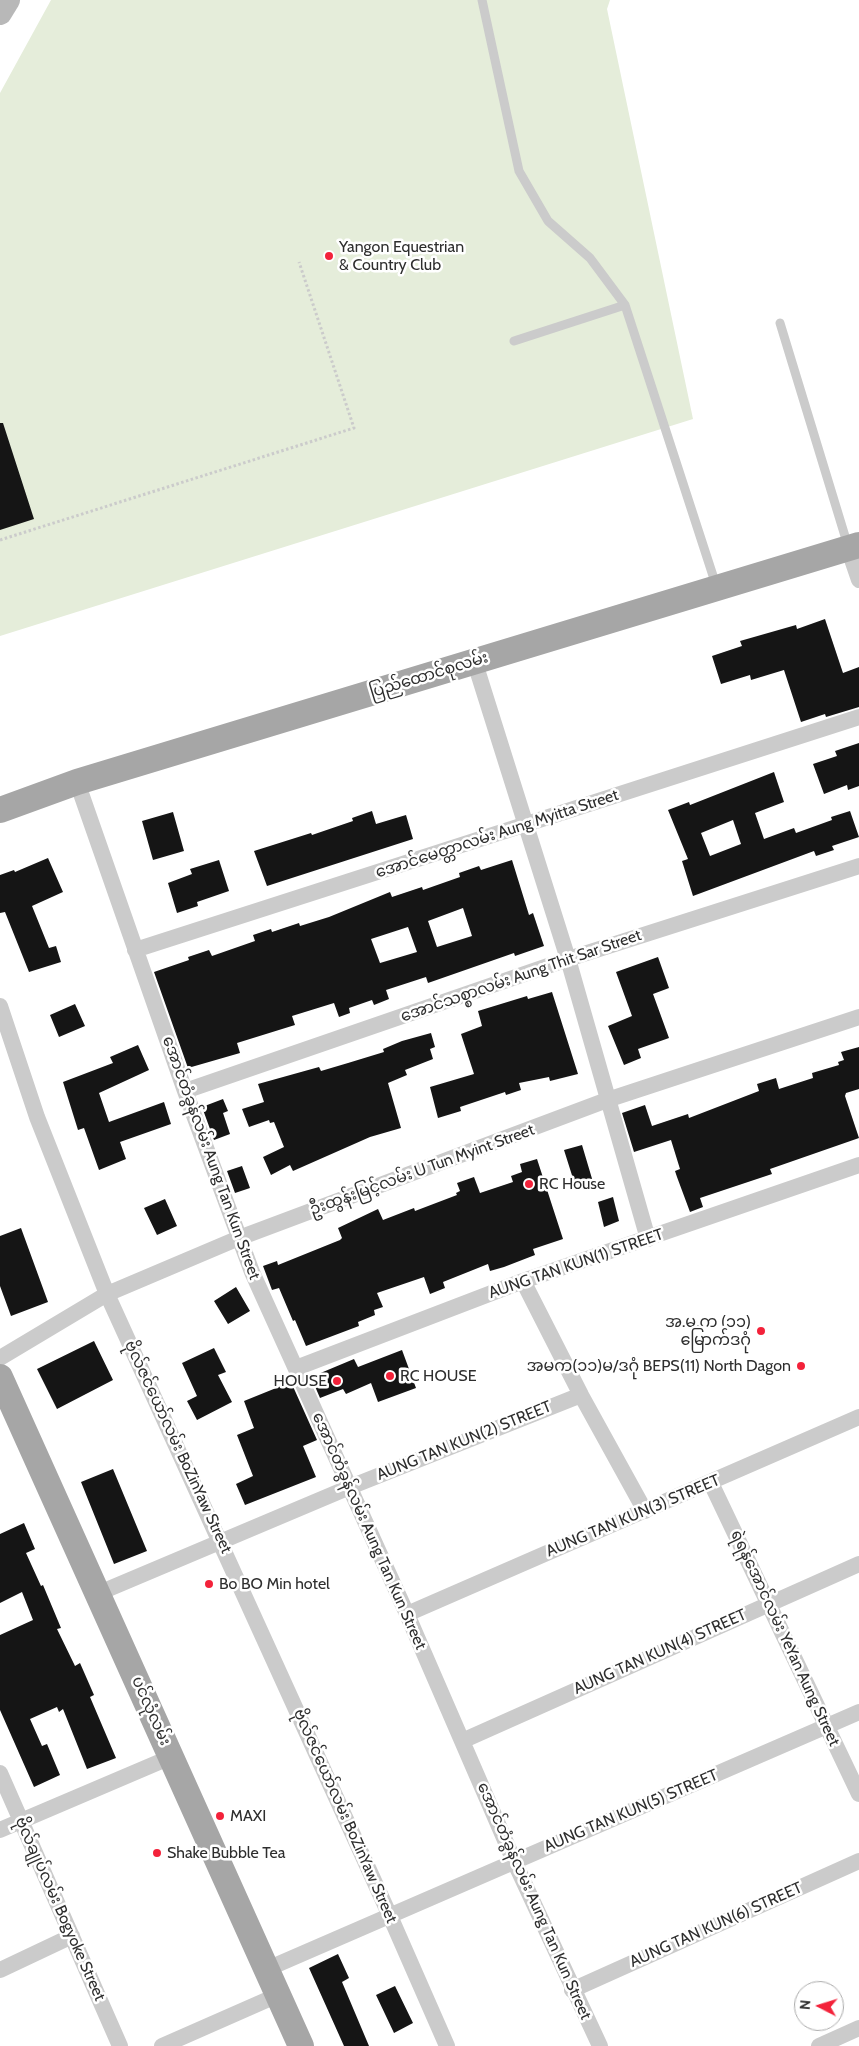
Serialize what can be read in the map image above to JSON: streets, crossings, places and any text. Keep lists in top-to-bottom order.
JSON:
{
  "streets": {
    "main road": ["ပြည်ထောင်စုလမ်း", "ပင်လုံလမ်း"],
    "street": [
      "အောင်မေတ္တာလမ်း Aung Myitta Street",
      "အောင်သစ္စာလမ်း Aung Thit Sar Street",
      "အောင်တံခွန်လမ်း Aung Tan Kun Street",
      "ဦးထွန်းမြင့်လမ်း U Tun Myint Street",
      "AUNG TAN KUN(1) STREET",
      "AUNG TAN KUN(2) STREET",
      "ဗိုလ်ဇင်ယော်လမ်း BoZinYaw Street",
      "AUNG TAN KUN(3) STREET",
      "ရဲရန်အောင်လမ်း YeYan Aung Street",
      "AUNG TAN KUN(4) STREET",
      "AUNG TAN KUN(5) STREET",
      "ဗိုလ်ချုပ်လမ်း Bogyoke Street",
      "AUNG TAN KUN(6) STREET"
    ]
  },
  "crossings": [
    ["ပြည်ထောင်စုလမ်း", "အောင်တံခွန်လမ်း Aung Tan Kun Street"],
    ["အောင်မေတ္တာလမ်း Aung Myitta Street", "အောင်တံခွန်လမ်း Aung Tan Kun Street"],
    ["အောင်သစ္စာလမ်း Aung Thit Sar Street", "အောင်တံခွန်လမ်း Aung Tan Kun Street"],
    ["အောင်တံခွန်လမ်း Aung Tan Kun Street", "ဦးထွန်းမြင့်လမ်း U Tun Myint Street"],
    ["အောင်တံခွန်လမ်း Aung Tan Kun Street", "AUNG TAN KUN(1) STREET"],
    ["အောင်တံခွန်လမ်း Aung Tan Kun Street", "AUNG TAN KUN(2) STREET"],
    ["အောင်တံခွန်လမ်း Aung Tan Kun Street", "AUNG TAN KUN(3) STREET"],
    ["အောင်တံခွန်လမ်း Aung Tan Kun Street", "AUNG TAN KUN(4) STREET"],
    ["အောင်တံခွန်လမ်း Aung Tan Kun Street", "AUNG TAN KUN(5) STREET"],
    ["အောင်တံခွန်လမ်း Aung Tan Kun Street", "AUNG TAN KUN(6) STREET"],
    ["ဦးထွန်းမြင့်လမ်း U Tun Myint Street", "ဗိုလ်ဇင်ယော်လမ်း BoZinYaw Street"],
    ["AUNG TAN KUN(2) STREET", "ဗိုလ်ဇင်ယော်လမ်း BoZinYaw Street"],
    ["AUNG TAN KUN(2) STREET", "ပင်လုံလမ်း"],
    ["ဗိုလ်ဇင်ယော်လမ်း BoZinYaw Street", "AUNG TAN KUN(5) STREET"],
    ["AUNG TAN KUN(3) STREET", "ရဲရန်အောင်လမ်း YeYan Aung Street"],
    ["ရဲရန်အောင်လမ်း YeYan Aung Street", "AUNG TAN KUN(4) STREET"],
    ["ရဲရန်အောင်လမ်း YeYan Aung Street", "AUNG TAN KUN(5) STREET"],
    ["ပင်လုံလမ်း", "AUNG TAN KUN(5) STREET"]
  ],
  "places": [
    "Yangon Equestrian & Country Club",
    "RC House",
    "အ.မ.က (၁၁) မြောက်ဒဂုံ",
    "အမက(၁၁)မ/ဒဂုံ BEPS(11) North Dagon",
    "RC HOUSE",
    "HOUSE",
    "Bo BO Min hotel",
    "MAXI",
    "Shake Bubble Tea"
  ],
  "north": "left"
}
